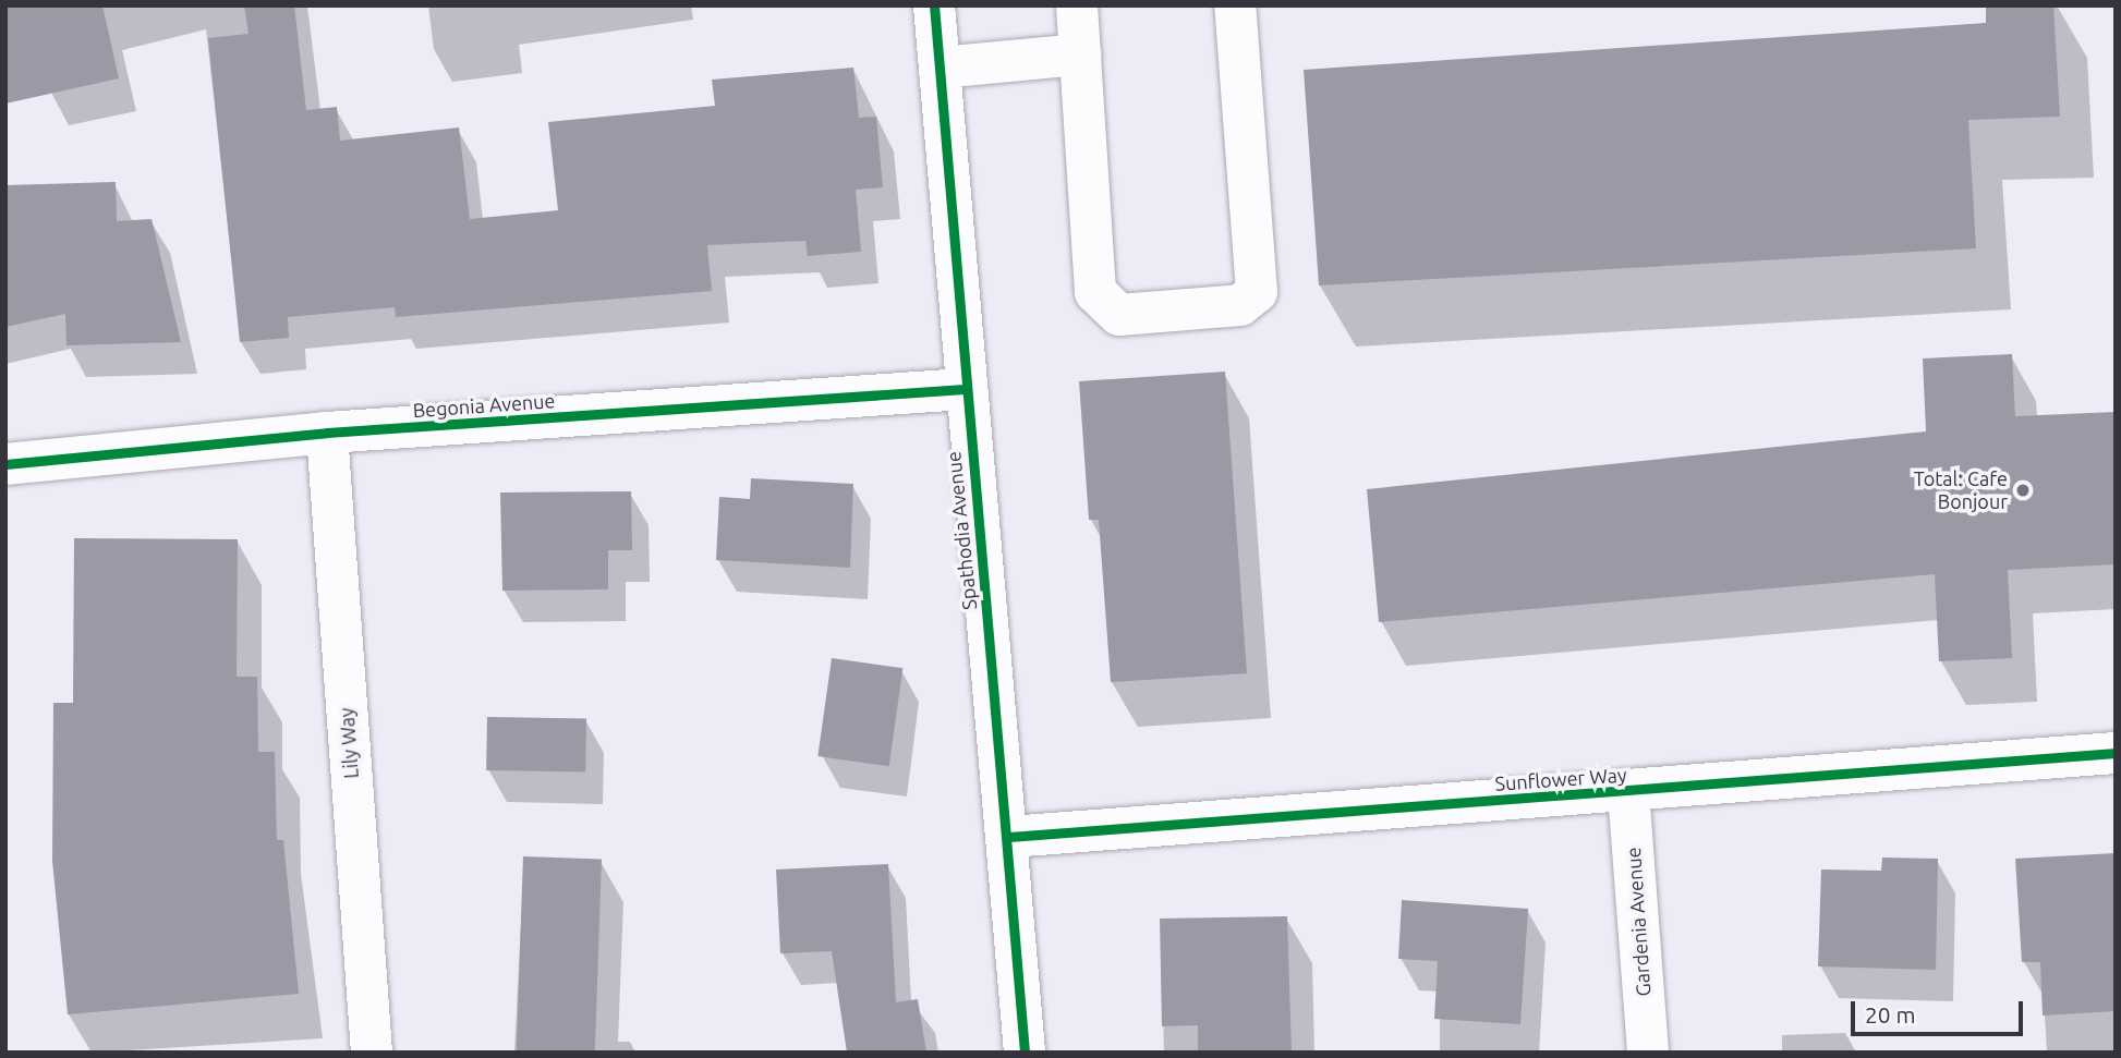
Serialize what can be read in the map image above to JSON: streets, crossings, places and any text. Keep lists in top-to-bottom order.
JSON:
{
  "streets": {
    "street": [
      "Begonia Avenue",
      "Spathodia Avenue",
      "Lily Way",
      "Sunflower Way",
      "Gardenia Avenue"
    ]
  },
  "crossings": [
    ["Begonia Avenue", "Spathodia Avenue"],
    ["Begonia Avenue", "Lily Way"],
    ["Spathodia Avenue", "Sunflower Way"],
    ["Sunflower Way", "Gardenia Avenue"]
  ],
  "places": ["Total: Cafe Bonjour"],
  "scale_bar": "20 m"
}
